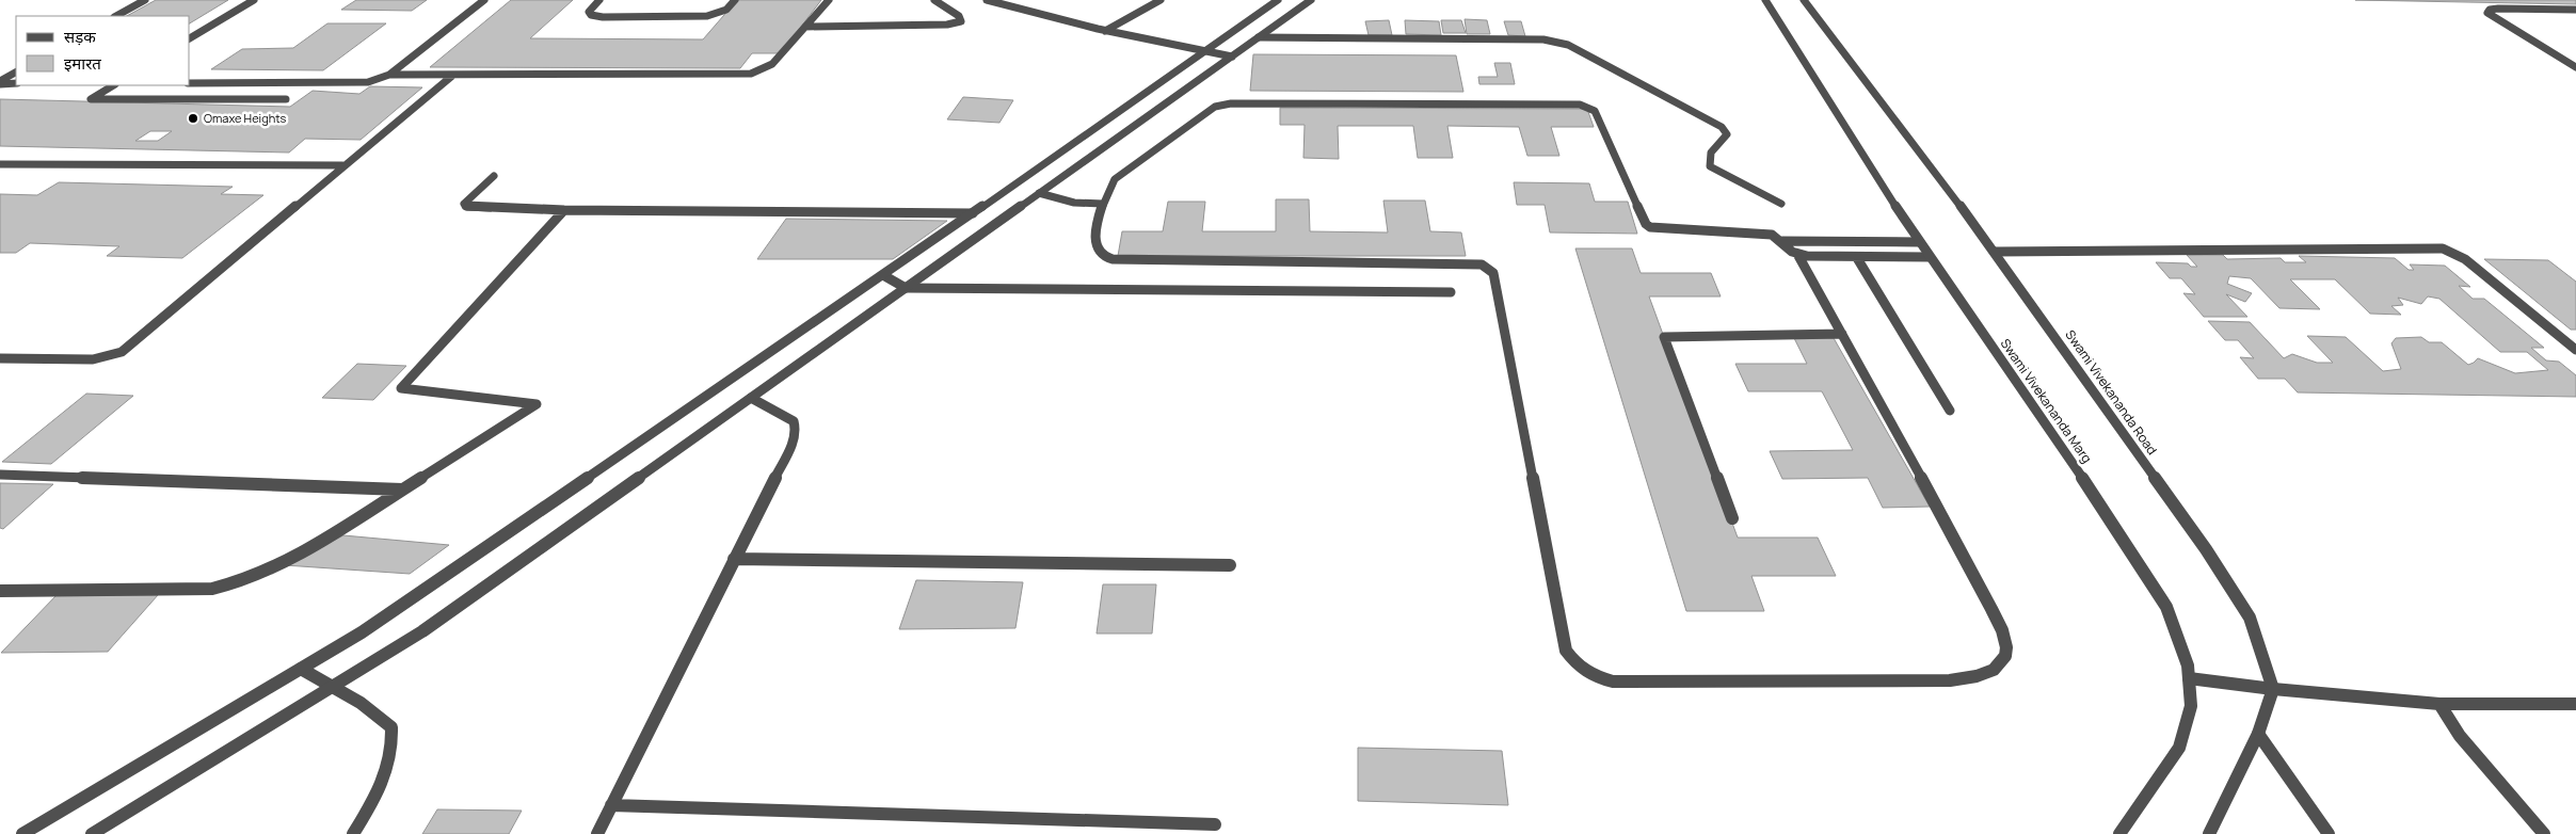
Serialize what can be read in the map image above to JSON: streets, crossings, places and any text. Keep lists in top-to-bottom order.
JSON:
{
  "streets": {
    "street": ["Swami Vivekananda Road", "Swami Vivekananda Marg"]
  },
  "places": ["Omaxe Heights"],
  "legend": ["सड़क", "इमारत"]
}
